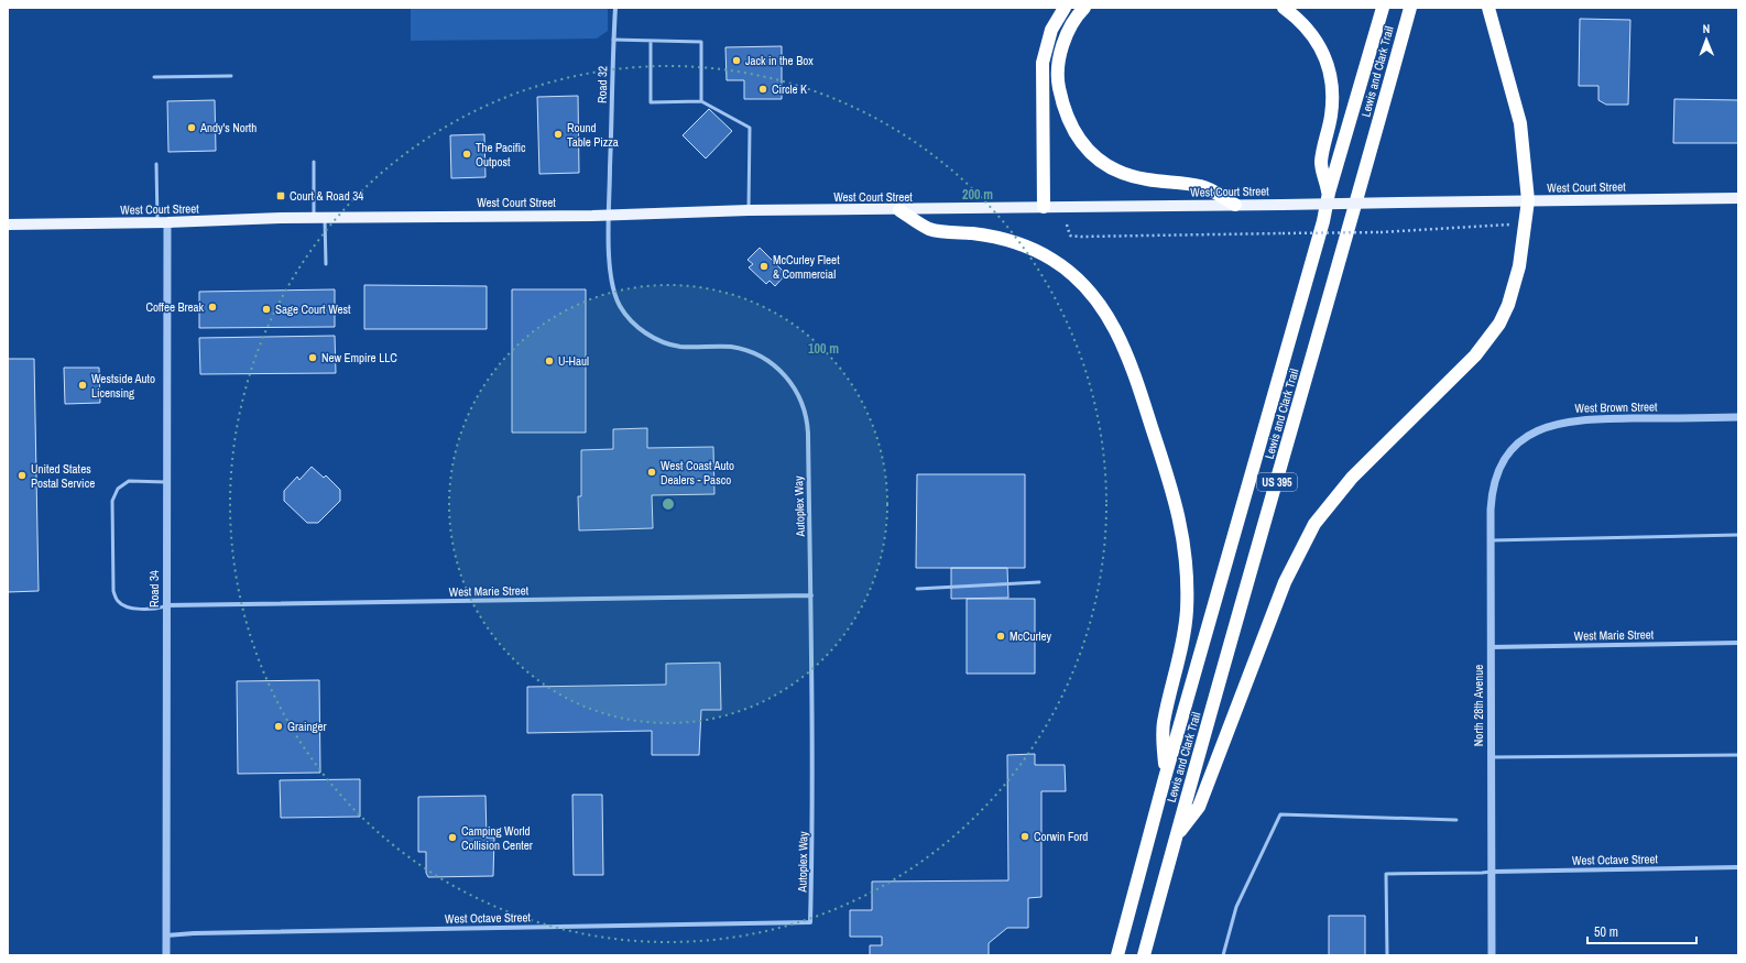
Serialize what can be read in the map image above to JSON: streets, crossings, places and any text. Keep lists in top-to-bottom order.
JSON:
{
  "streets": {
    "highway": ["Lewis and Clark Trail", "US 395"],
    "main road": ["West Court Street"],
    "street": [
      "Road 32",
      "West Brown Street",
      "Autoplex Way",
      "Road 34",
      "West Marie Street",
      "North 28th Avenue",
      "West Octave Street"
    ]
  },
  "crossings": [
    ["Road 32", "West Court Street"],
    ["Road 32", "Autoplex Way"],
    ["West Court Street", "Autoplex Way"],
    ["West Court Street", "Road 34"],
    ["West Brown Street", "North 28th Avenue"],
    ["Autoplex Way", "West Marie Street"],
    ["Autoplex Way", "West Octave Street"],
    ["Road 34", "West Marie Street"],
    ["Road 34", "West Octave Street"],
    ["West Marie Street", "North 28th Avenue"],
    ["North 28th Avenue", "West Octave Street"]
  ],
  "places": {
    "other": [
      "Jack in the Box",
      "Circle K",
      "Andy's North",
      "Round Table Pizza",
      "The Pacific Outpost",
      "McCurley Fleet & Commercial",
      "Coffee Break",
      "Sage Court West",
      "New Empire LLC",
      "U-Haul",
      "Westside Auto Licensing",
      "West Coast Auto Dealers - Pasco",
      "United States Postal Service",
      "McCurley",
      "Grainger",
      "Corwin Ford",
      "Camping World Collision Center"
    ],
    "transit": ["Court & Road 34"]
  },
  "scale_bar": "50 m",
  "north": "top",
  "rings": ["200 m", "100 m"]
}
